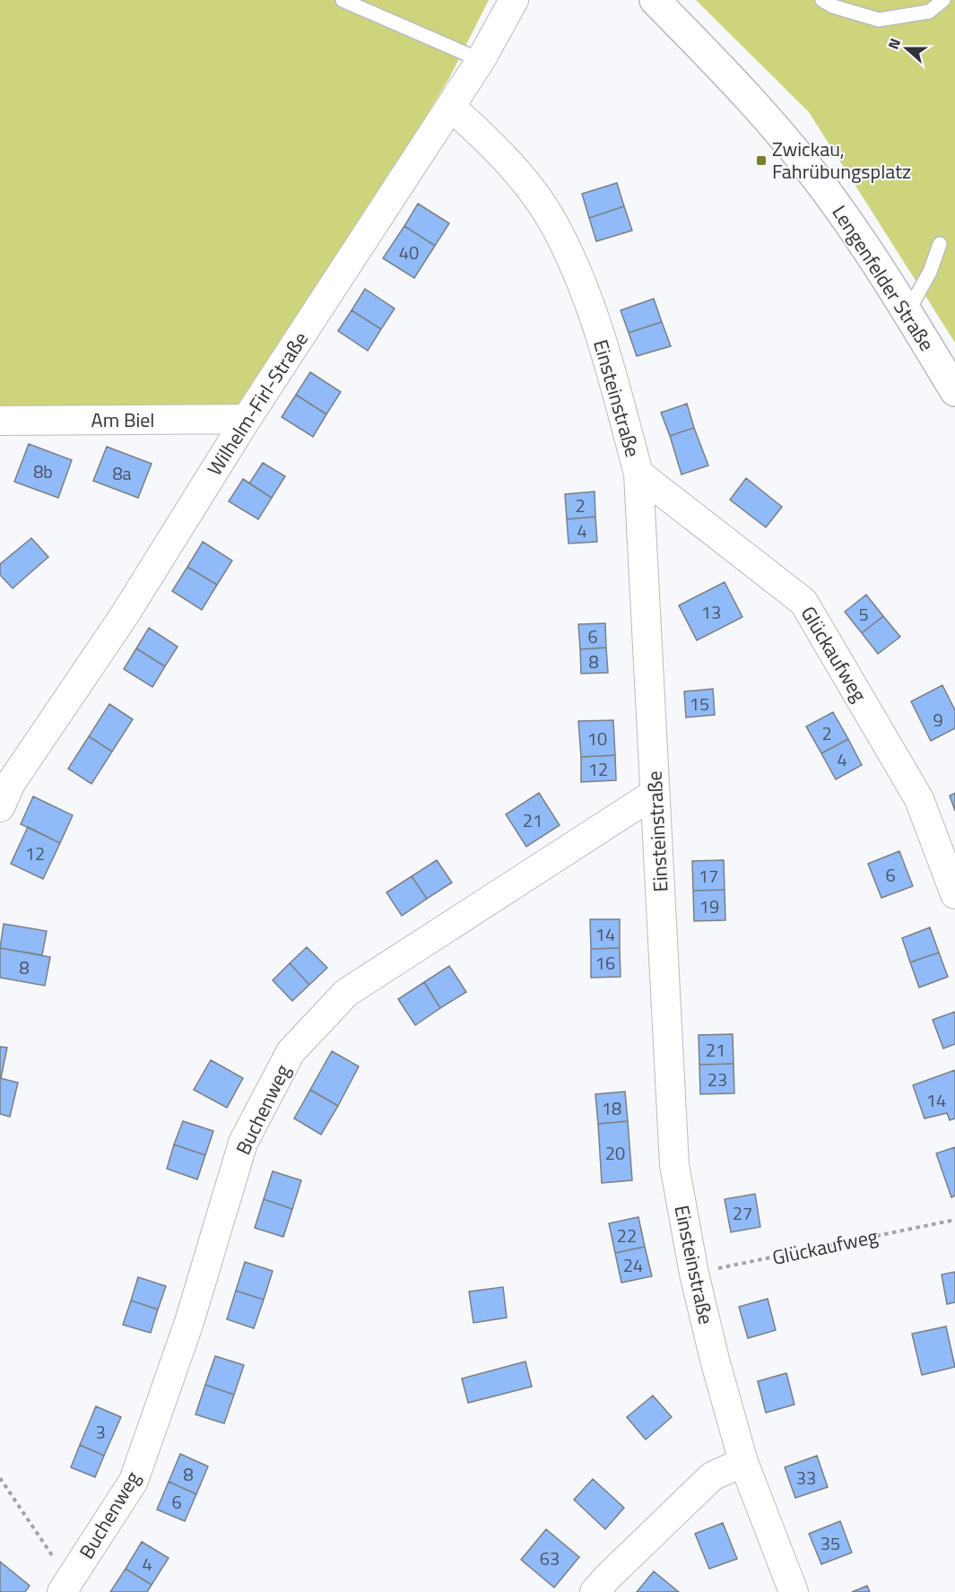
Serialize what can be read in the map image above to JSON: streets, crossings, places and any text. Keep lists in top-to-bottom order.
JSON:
{
  "streets": {
    "main road": ["Lengenfelder Straße"],
    "street": [
      "Einsteinstraße",
      "Wilhelm-Firl-Straße",
      "Am Biel",
      "Glückaufweg",
      "Buchenweg"
    ]
  },
  "crossings": [
    ["Einsteinstraße", "Wilhelm-Firl-Straße"],
    ["Einsteinstraße", "Glückaufweg"],
    ["Einsteinstraße", "Buchenweg"],
    ["Wilhelm-Firl-Straße", "Am Biel"]
  ],
  "places": {
    "transit": ["Zwickau, Fahrübungsplatz"]
  },
  "house_numbers": [
    "40",
    "8b",
    "8a",
    "2",
    "4",
    "13",
    "5",
    "6",
    "8",
    "15",
    "9",
    "2",
    "10",
    "4",
    "12",
    "21",
    "12",
    "6",
    "17",
    "19",
    "14",
    "16",
    "8",
    "21",
    "23",
    "14",
    "18",
    "20",
    "27",
    "22",
    "24",
    "3",
    "8",
    "33",
    "6",
    "35",
    "63",
    "4"
  ],
  "north": "left"
}
